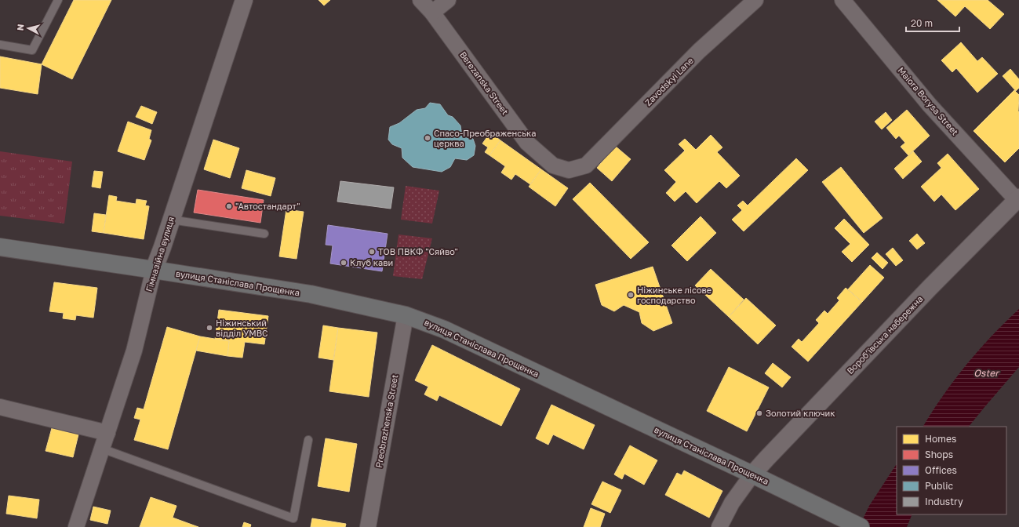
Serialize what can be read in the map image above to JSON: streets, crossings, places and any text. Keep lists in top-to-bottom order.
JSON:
{
  "streets": {
    "main road": ["вулиця Станіслава Прощенка"],
    "street": [
      "Zavodskyi Lane",
      "Berezanska Street",
      "Maiora Borysa Street",
      "Гімназійна вулиця",
      "Воробʼївська набережна",
      "Preobrazhenska Street"
    ]
  },
  "crossings": [
    ["Zavodskyi Lane", "Berezanska Street"],
    ["Maiora Borysa Street", "Воробʼївська набережна"],
    ["Гімназійна вулиця", "вулиця Станіслава Прощенка"],
    ["вулиця Станіслава Прощенка", "Воробʼївська набережна"],
    ["вулиця Станіслава Прощенка", "Preobrazhenska Street"]
  ],
  "water": ["Oster"],
  "places": [
    "Спасо-Преображенська церква",
    "\"Автостандарт\"",
    "ТОВ ПВКФ \"Сяйво\"",
    "Клуб кави",
    "Ніжинське лісове господарство",
    "Ніжинський відділ УМВС",
    "Золотий ключик"
  ],
  "legend": [
    "Homes",
    "Shops",
    "Offices",
    "Public",
    "Industry"
  ],
  "scale_bar": "20 m",
  "north": "left"
}
